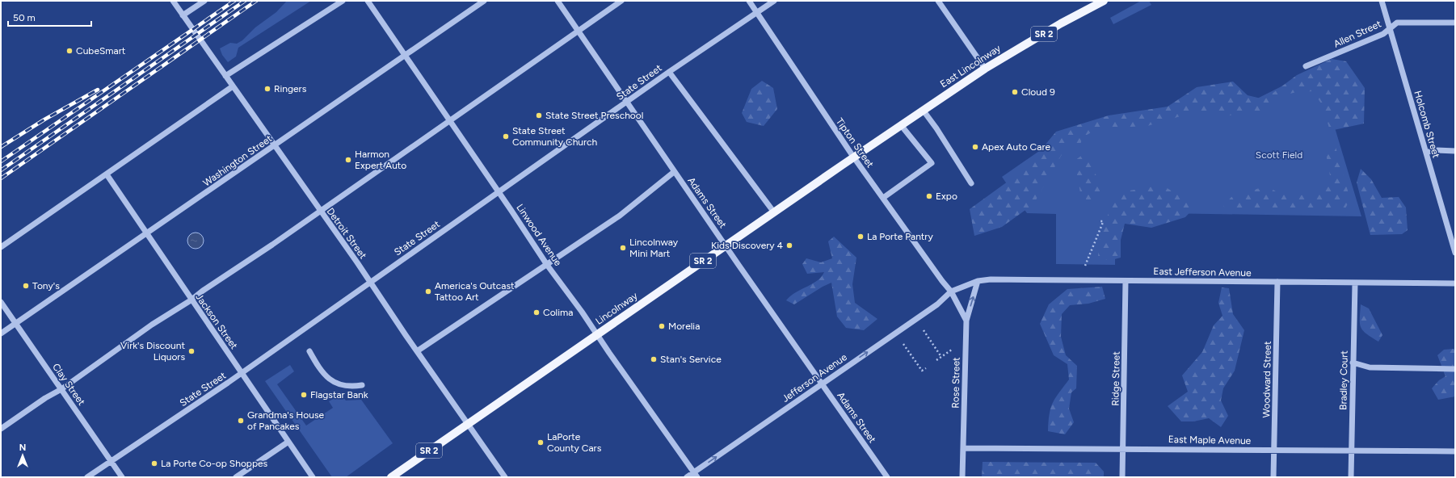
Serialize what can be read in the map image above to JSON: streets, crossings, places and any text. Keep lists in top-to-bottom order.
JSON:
{
  "streets": {
    "main road": ["SR 2", "East Lincolnway", "Lincolnway"],
    "street": [
      "Allen Street",
      "State Street",
      "Holcomb Street",
      "Tipton Street",
      "Washington Street",
      "Adams Street",
      "Detroit Street",
      "Linwood Avenue",
      "East Jefferson Avenue",
      "Jackson Street",
      "Jefferson Avenue",
      "Ridge Street",
      "Woodward Street",
      "Bradley Court",
      "Rose Street",
      "Clay Street",
      "East Maple Avenue"
    ]
  },
  "crossings": [
    ["Allen Street", "Holcomb Street"],
    ["East Lincolnway", "Tipton Street"],
    ["East Lincolnway", "Lincolnway"],
    ["State Street", "Tipton Street"],
    ["State Street", "Adams Street"],
    ["State Street", "Detroit Street"],
    ["State Street", "Linwood Avenue"],
    ["State Street", "Jackson Street"],
    ["State Street", "Clay Street"],
    ["Tipton Street", "East Jefferson Avenue"],
    ["Tipton Street", "Lincolnway"],
    ["Tipton Street", "Jefferson Avenue"],
    ["Tipton Street", "Rose Street"],
    ["Washington Street", "Detroit Street"],
    ["Washington Street", "Linwood Avenue"],
    ["Washington Street", "Jackson Street"],
    ["Washington Street", "Clay Street"],
    ["Adams Street", "Lincolnway"],
    ["Adams Street", "Jefferson Avenue"],
    ["Detroit Street", "Lincolnway"],
    ["Linwood Avenue", "Lincolnway"],
    ["Linwood Avenue", "Jefferson Avenue"],
    ["East Jefferson Avenue", "Jefferson Avenue"],
    ["East Jefferson Avenue", "Ridge Street"],
    ["East Jefferson Avenue", "Woodward Street"],
    ["East Jefferson Avenue", "Bradley Court"],
    ["East Jefferson Avenue", "Rose Street"],
    ["Jefferson Avenue", "Rose Street"],
    ["Ridge Street", "East Maple Avenue"],
    ["Woodward Street", "East Maple Avenue"],
    ["Bradley Court", "East Maple Avenue"],
    ["Rose Street", "East Maple Avenue"]
  ],
  "one_way": ["Jefferson Avenue"],
  "parks": ["Scott Field"],
  "places": [
    "CubeSmart",
    "Ringers",
    "Cloud 9",
    "State Street Preschool",
    "State Street Community Church",
    "Apex Auto Care",
    "Harmon Expert Auto",
    "Expo",
    "La Porte Pantry",
    "Kids Discovery 4",
    "Lincolnway Mini Mart",
    "Tony's",
    "America's Outcast Tattoo Art",
    "Colima",
    "Morelia",
    "Virk's Discount Liquors",
    "Stan's Service",
    "Flagstar Bank",
    "Grandma's House of Pancakes",
    "LaPorte County Cars",
    "La Porte Co-op Shoppes"
  ],
  "scale_bar": "50 m",
  "north": "top"
}
